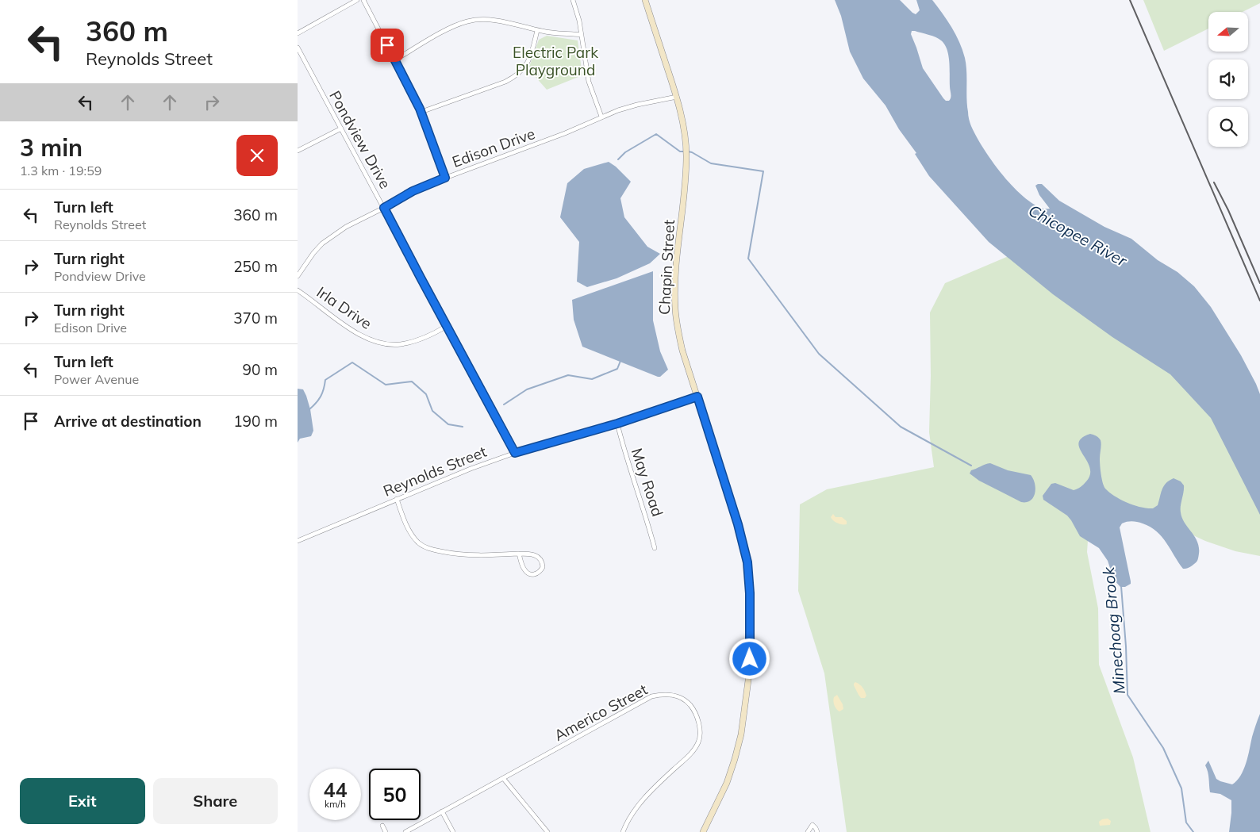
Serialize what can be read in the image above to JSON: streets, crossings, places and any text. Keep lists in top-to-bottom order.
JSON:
{
  "streets": {
    "main road": ["Chapin Street"],
    "street": [
      "Pondview Drive",
      "Edison Drive",
      "Irla Drive",
      "Reynolds Street",
      "May Road",
      "Americo Street"
    ]
  },
  "crossings": [
    ["Pondview Drive", "Edison Drive"],
    ["Pondview Drive", "Irla Drive"],
    ["Pondview Drive", "Reynolds Street"],
    ["Edison Drive", "Chapin Street"],
    ["Chapin Street", "Reynolds Street"],
    ["Reynolds Street", "May Road"]
  ],
  "water": ["Chicopee River", "Minechoag Brook"],
  "parks": ["Electric Park Playground"],
  "north": "left",
  "page": {
    "turn": ["360 m", "Reynolds Street"],
    "heading": ["3 min", "1.3 km · 19:59"],
    "list": [
      {
        "name": "Turn left",
        "note": "Reynolds Street",
        "value": "360 m"
      },
      {
        "name": "Turn right",
        "note": "Pondview Drive",
        "value": "250 m"
      },
      {
        "name": "Turn right",
        "note": "Edison Drive",
        "value": "370 m"
      },
      {
        "name": "Turn left",
        "note": "Power Avenue",
        "value": "90 m"
      },
      {
        "name": "Arrive at destination",
        "value": "190 m"
      }
    ],
    "speed": "44 km/h",
    "limit": "50",
    "buttons": ["Exit", "Share"]
  }
}
